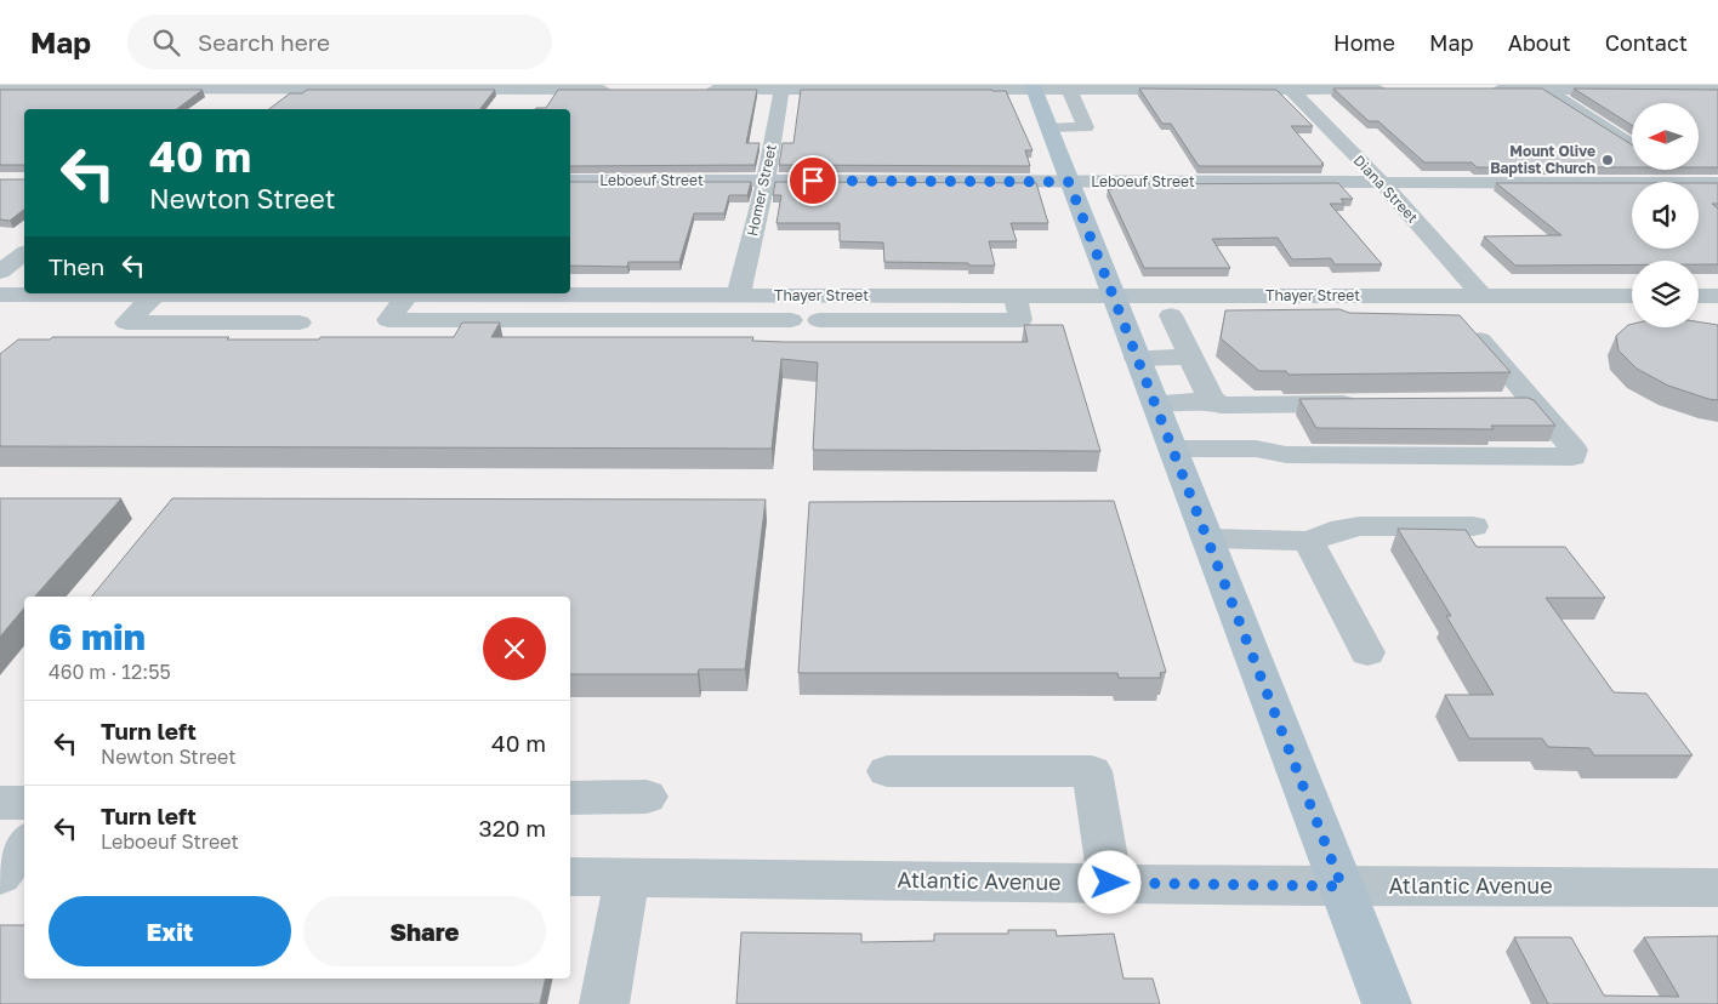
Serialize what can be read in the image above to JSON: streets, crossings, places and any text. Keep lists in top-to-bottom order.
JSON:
{
  "streets": {
    "street": [
      "Leboeuf Street",
      "Diana Street",
      "Homer Street",
      "Thayer Street",
      "Atlantic Avenue"
    ]
  },
  "crossings": [
    ["Leboeuf Street", "Diana Street"],
    ["Leboeuf Street", "Homer Street"],
    ["Diana Street", "Thayer Street"],
    ["Homer Street", "Thayer Street"]
  ],
  "places": ["Mount Olive Baptist Church"],
  "north": "left",
  "page": {
    "header": "Map",
    "search": "Search here",
    "nav": [
      "Home",
      "Map",
      "About",
      "Contact"
    ],
    "turn": ["40 m", "Newton Street"],
    "then": "Then",
    "heading": ["6 min", "460 m · 12:55"],
    "list": [
      {
        "name": "Turn left",
        "note": "Newton Street",
        "value": "40 m"
      },
      {
        "name": "Turn left",
        "note": "Leboeuf Street",
        "value": "320 m"
      }
    ],
    "buttons": ["Exit", "Share"]
  }
}
